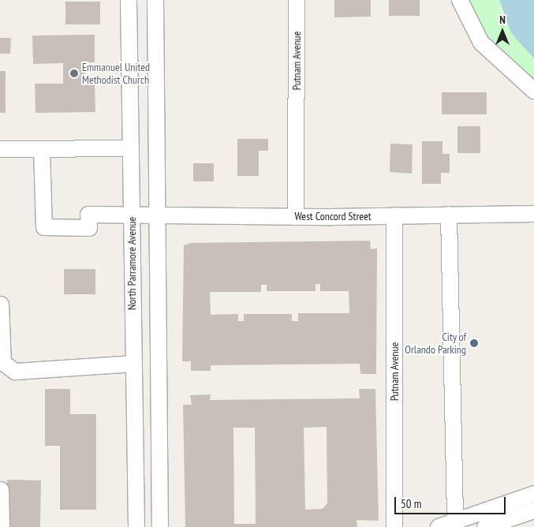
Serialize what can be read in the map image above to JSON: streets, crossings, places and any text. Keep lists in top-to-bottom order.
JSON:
{
  "streets": {
    "street": ["Putnam Avenue", "West Concord Street", "North Parramore Avenue"]
  },
  "crossings": [
    ["Putnam Avenue", "West Concord Street"],
    ["West Concord Street", "North Parramore Avenue"]
  ],
  "places": ["Emmanuel United Methodist Church", "City of Orlando Parking"],
  "scale_bar": "50 m",
  "north": "top"
}
